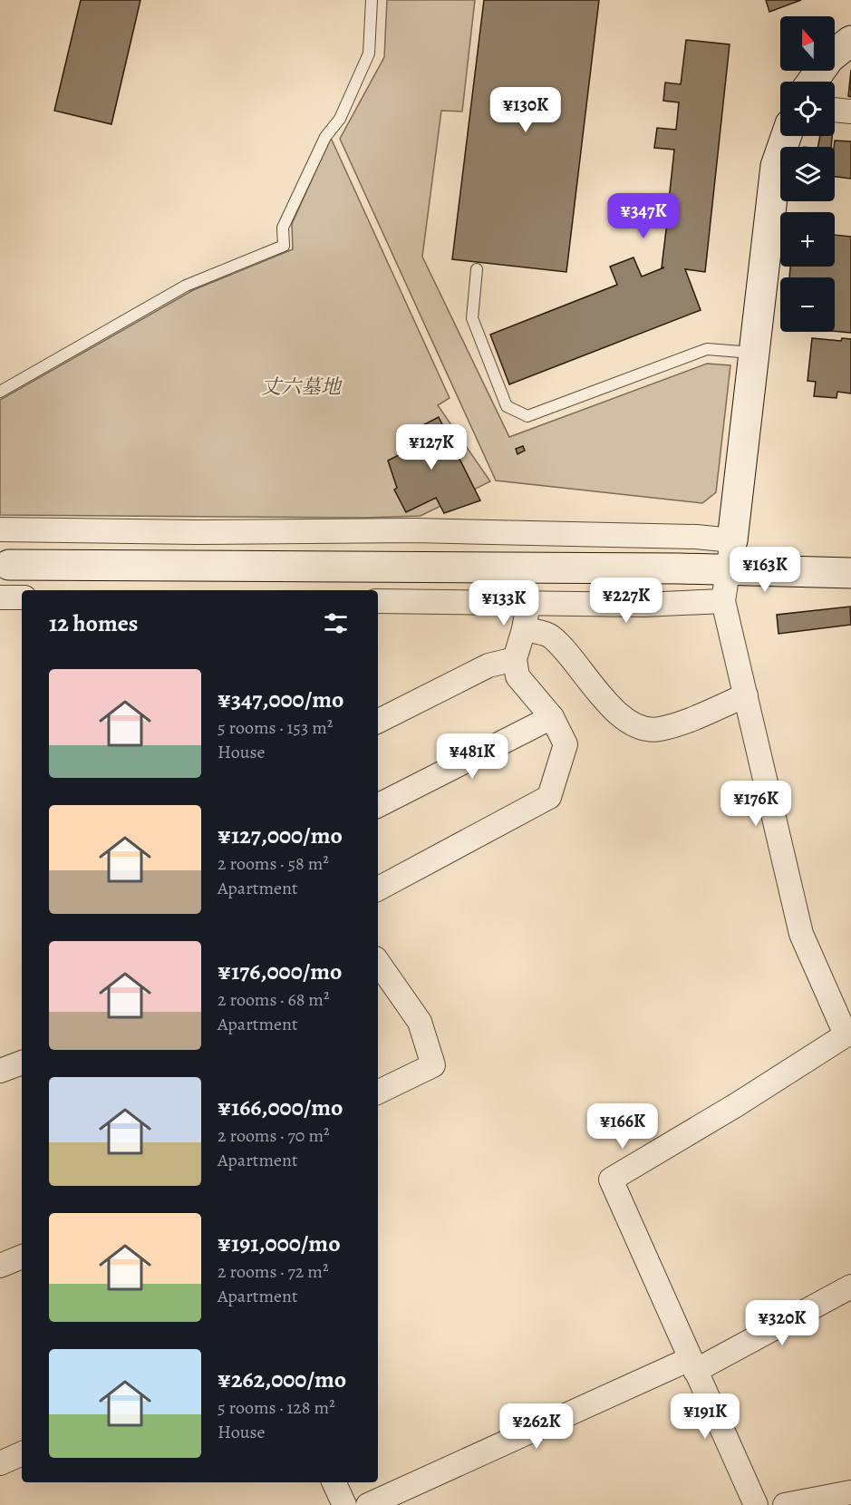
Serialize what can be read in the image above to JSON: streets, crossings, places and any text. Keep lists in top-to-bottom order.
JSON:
{
  "parks": ["丈六墓地"],
  "north": "top",
  "page": {
    "map_buttons": ["+", "−"],
    "price": [
      "¥130K",
      "¥347K",
      "¥127K",
      "¥163K",
      "¥227K",
      "¥133K",
      "¥481K",
      "¥176K",
      "¥166K",
      "¥320K",
      "¥191K",
      "¥262K"
    ],
    "heading": "12 homes",
    "list": [
      {
        "name": "¥347,000/mo",
        "note": "5 rooms · 153 m² · House"
      },
      {
        "name": "¥127,000/mo",
        "note": "2 rooms · 58 m² · Apartment"
      },
      {
        "name": "¥176,000/mo",
        "note": "2 rooms · 68 m² · Apartment"
      },
      {
        "name": "¥166,000/mo",
        "note": "2 rooms · 70 m² · Apartment"
      },
      {
        "name": "¥191,000/mo",
        "note": "2 rooms · 72 m² · Apartment"
      },
      {
        "name": "¥262,000/mo",
        "note": "5 rooms · 128 m² · House"
      }
    ]
  }
}
